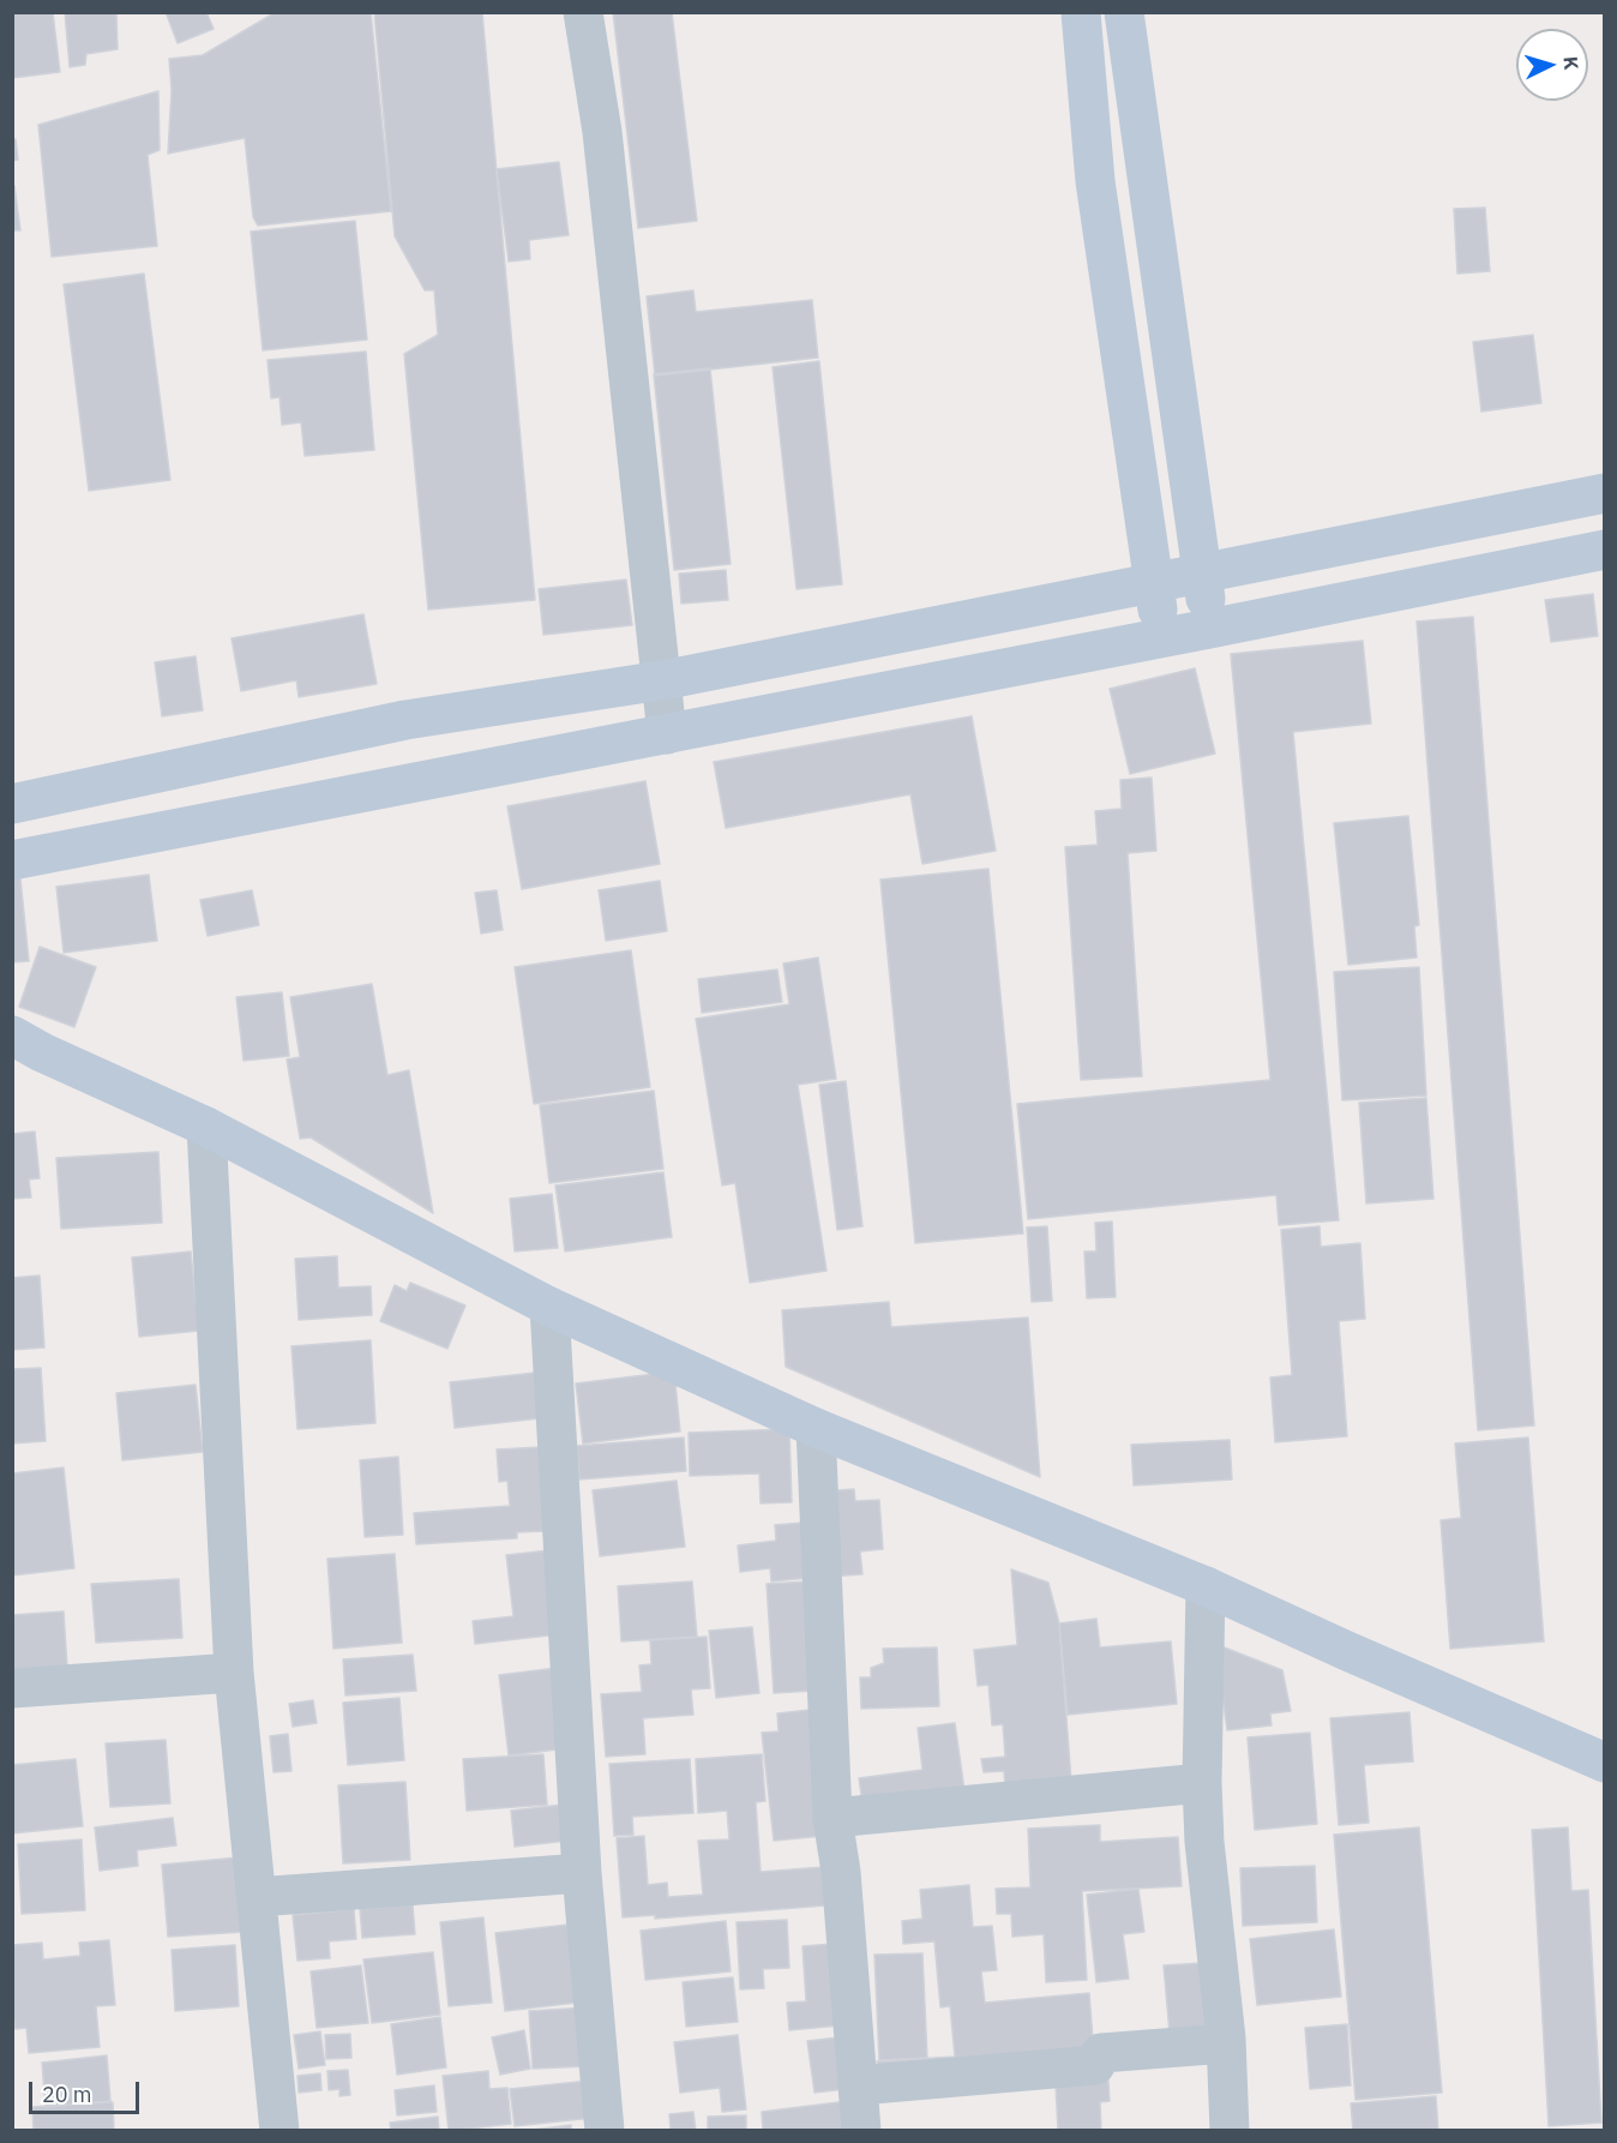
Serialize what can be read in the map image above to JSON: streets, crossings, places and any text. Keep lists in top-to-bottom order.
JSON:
{
  "scale_bar": "20 m",
  "north": "right"
}
